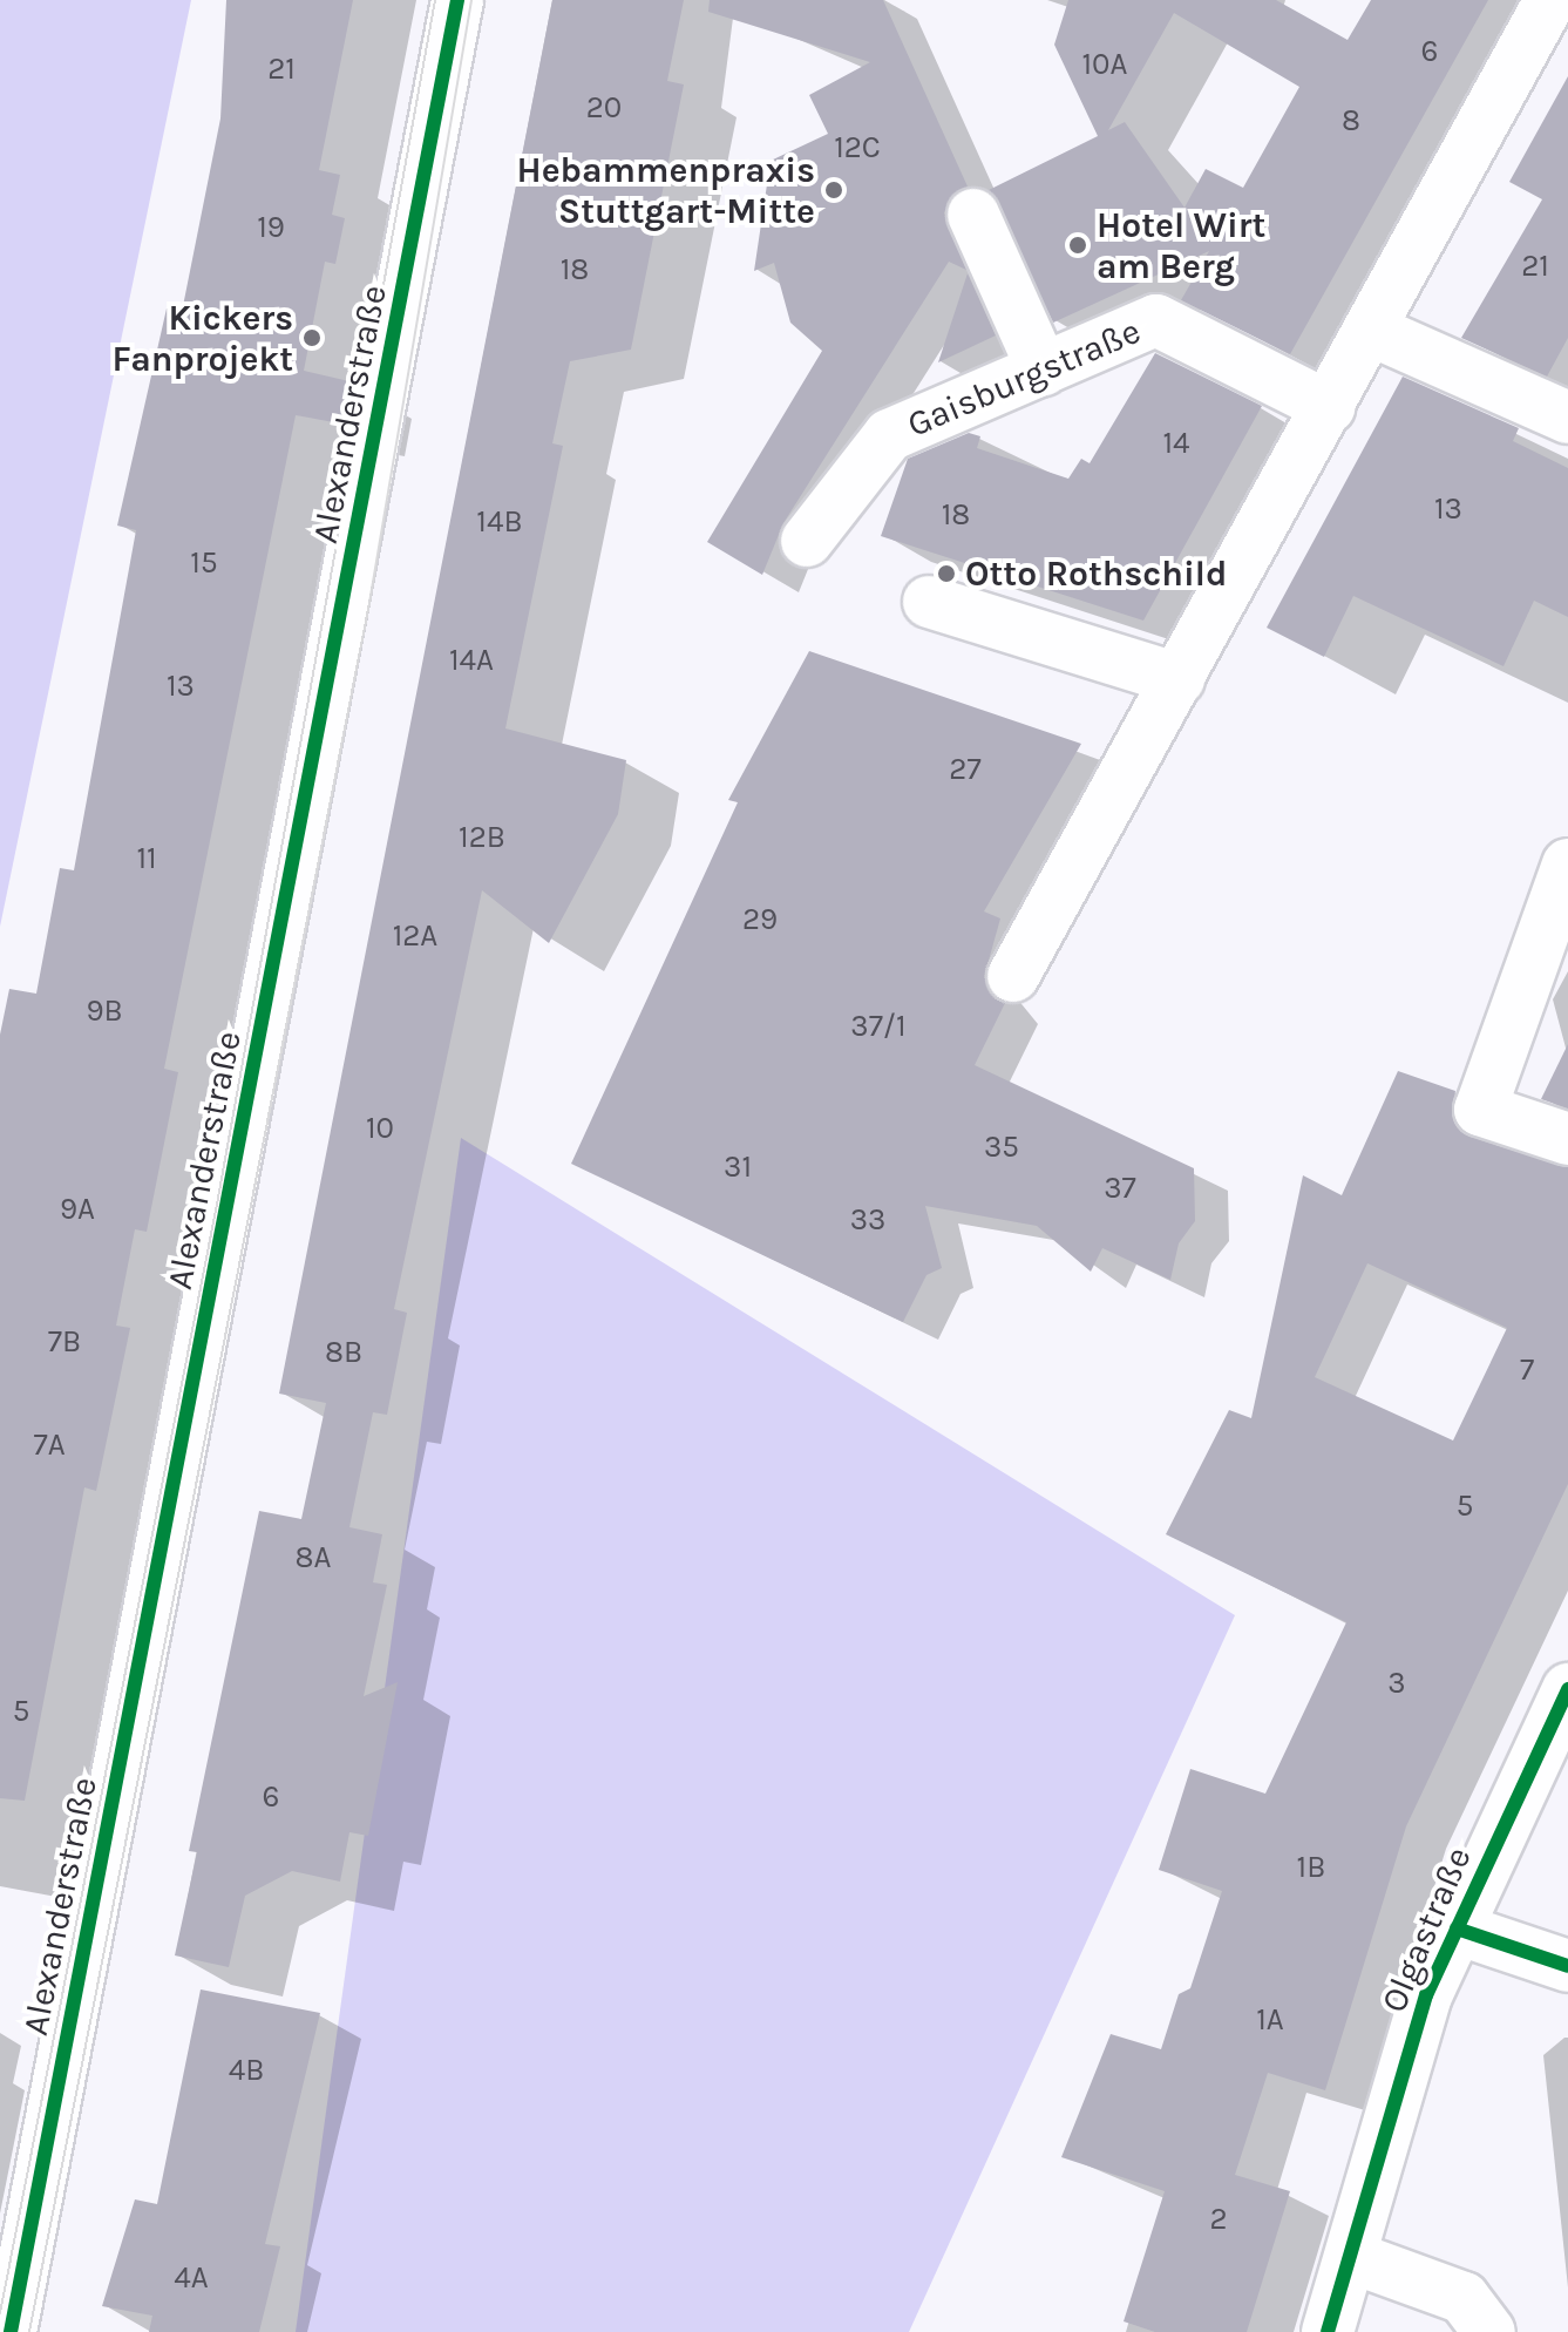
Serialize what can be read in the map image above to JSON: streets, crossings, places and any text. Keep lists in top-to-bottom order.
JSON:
{
  "streets": {
    "street": ["Gaisburgstraße", "Alexanderstraße", "Olgastraße"]
  },
  "places": [
    "Hebammenpraxis Stuttgart-Mitte",
    "Hotel Wirt am Berg",
    "Kickers Fanprojekt",
    "Otto Rothschild"
  ],
  "house_numbers": [
    "6",
    "10A",
    "21",
    "20",
    "8",
    "12C",
    "19",
    "21",
    "18",
    "14",
    "13",
    "18",
    "14B",
    "15",
    "14A",
    "13",
    "27",
    "12B",
    "11",
    "29",
    "12A",
    "9B",
    "37/1",
    "10",
    "35",
    "31",
    "37",
    "9A",
    "33",
    "7B",
    "8B",
    "7",
    "7A",
    "5",
    "8A",
    "3",
    "5",
    "6",
    "1B",
    "1A",
    "4B",
    "2",
    "4A"
  ]
}
